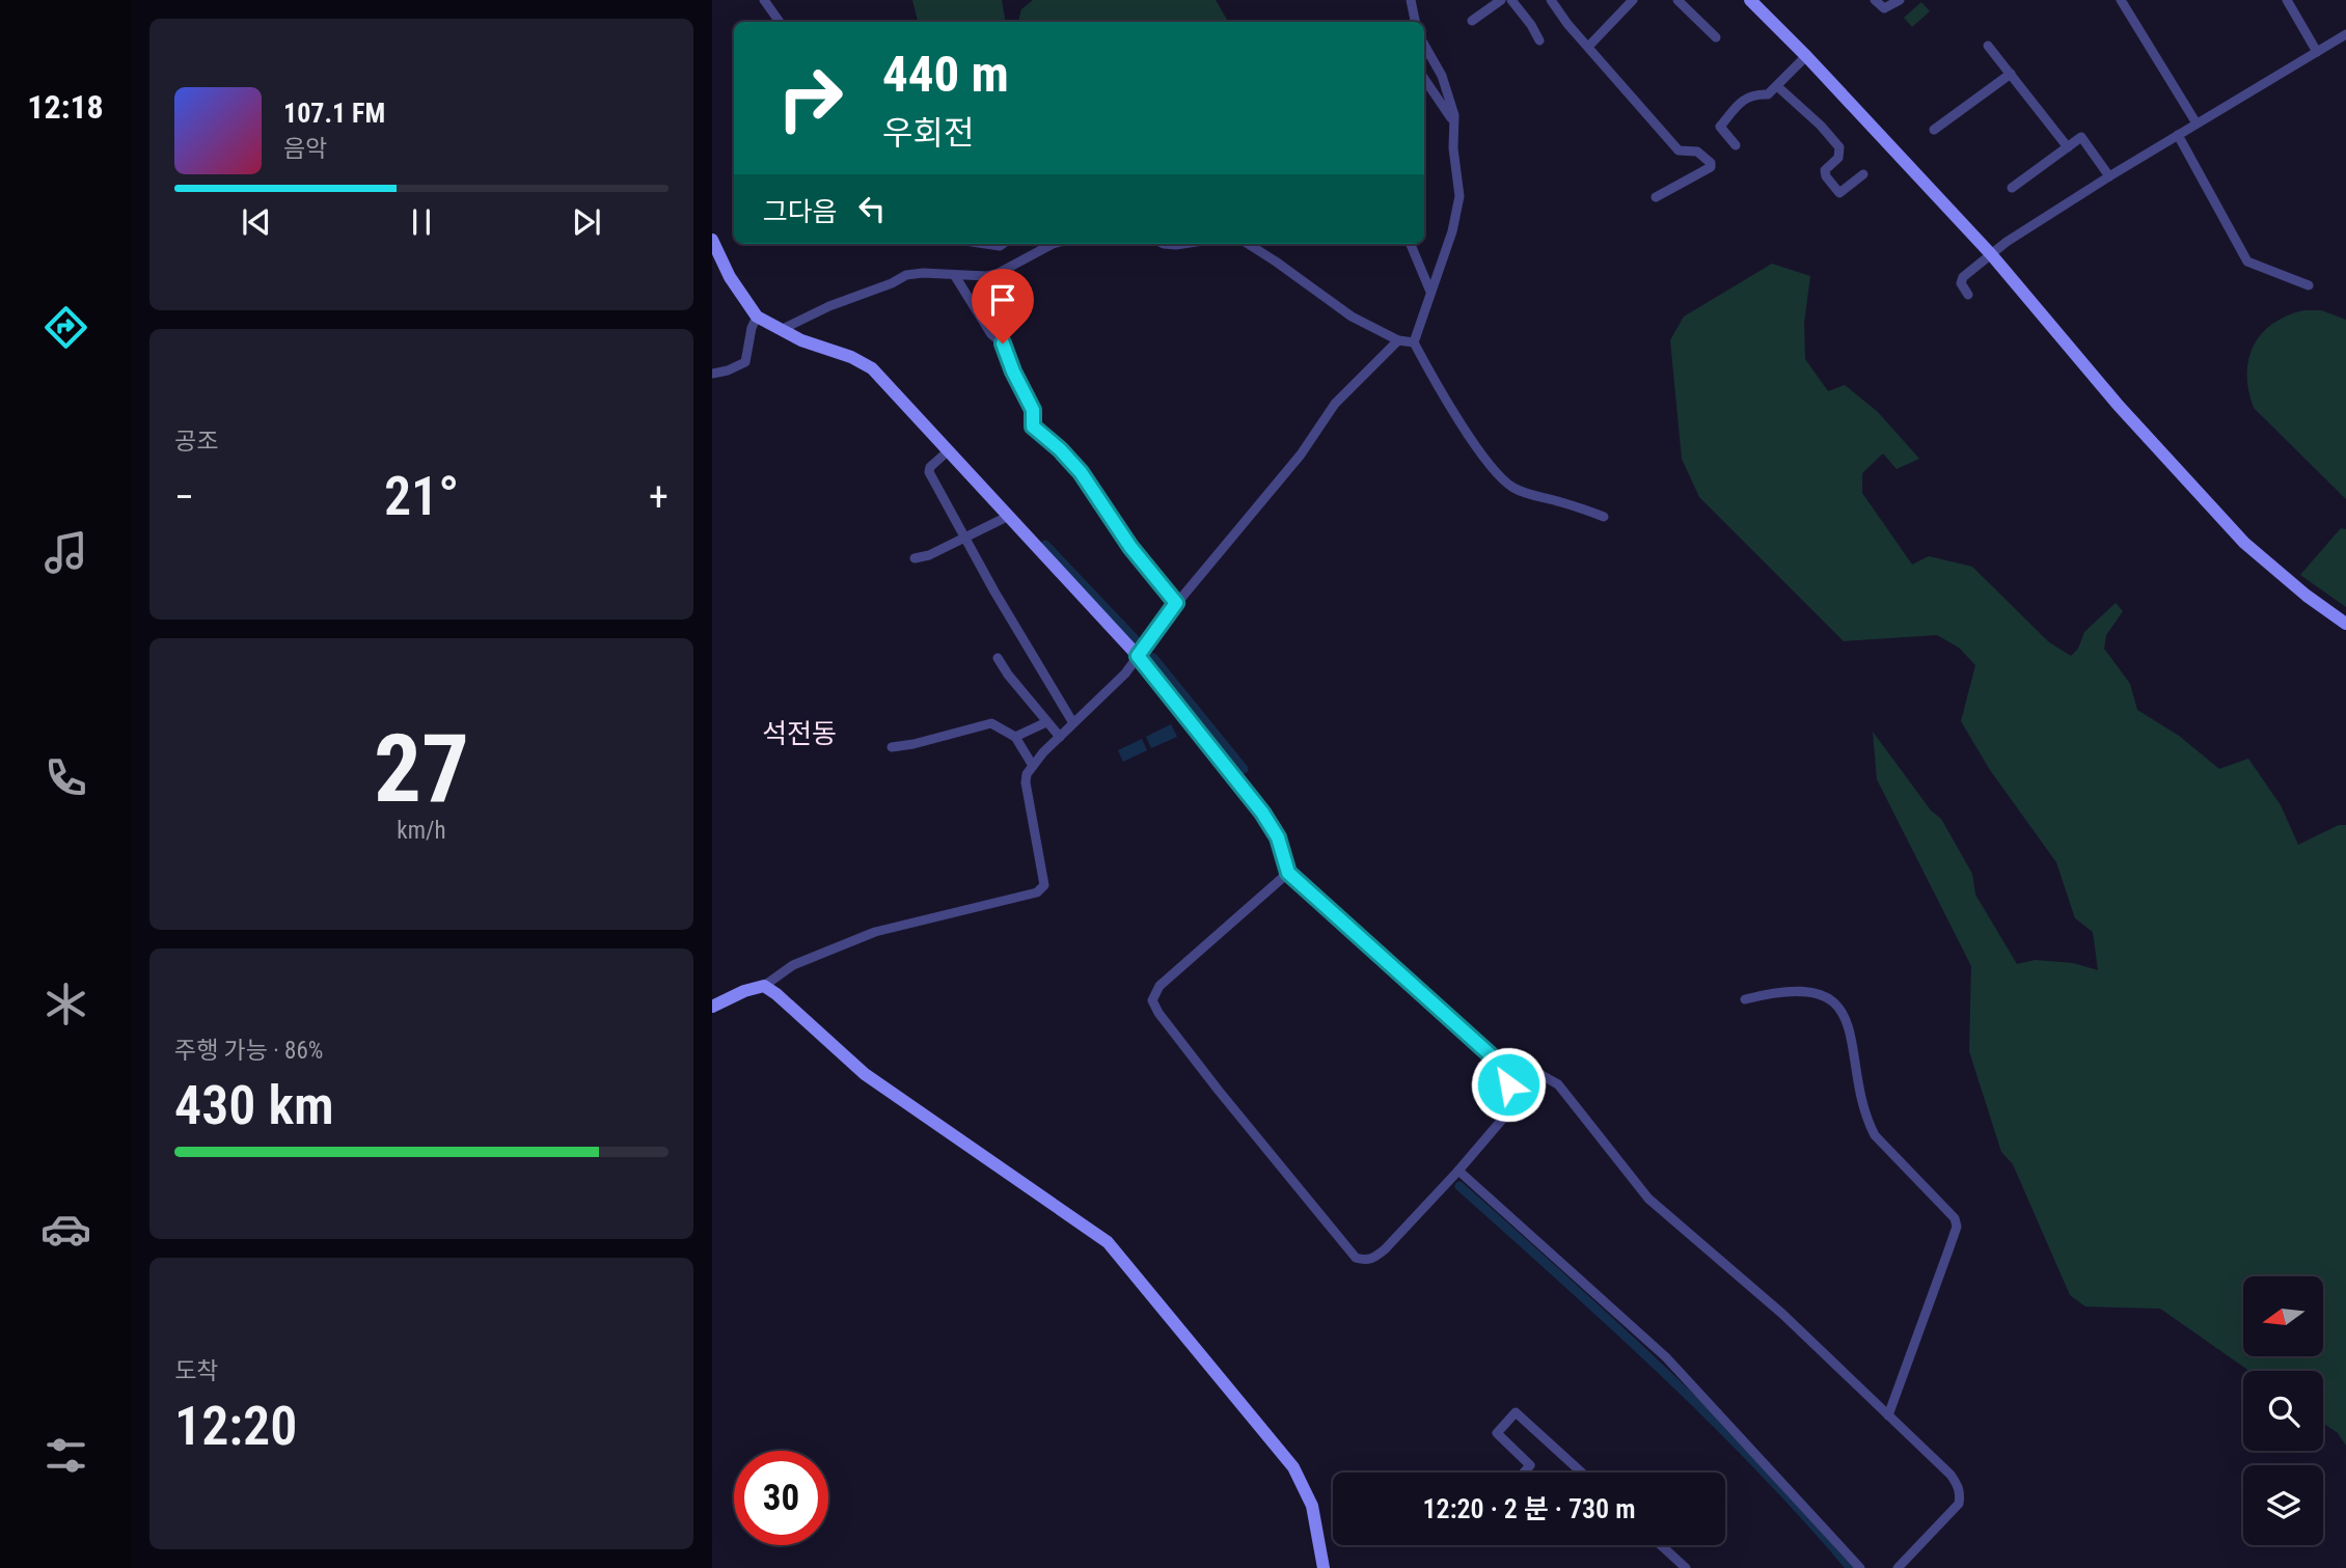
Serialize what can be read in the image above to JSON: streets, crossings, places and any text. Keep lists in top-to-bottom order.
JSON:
{
  "districts": ["석전동"],
  "north": "left",
  "page": {
    "tabs": "12:18",
    "turn": ["440 m", "우회전"],
    "song": ["107.1 FM", "음악"],
    "then": "그다음",
    "tile": [
      "공조",
      ["27", "km/h"],
      ["주행 가능 · 86%", "430 km"],
      ["도착", "12:20"]
    ],
    "heat": ["−", "21°", "+"],
    "limit": "30",
    "trip": "12:20 · 2 분 · 730 m"
  }
}
